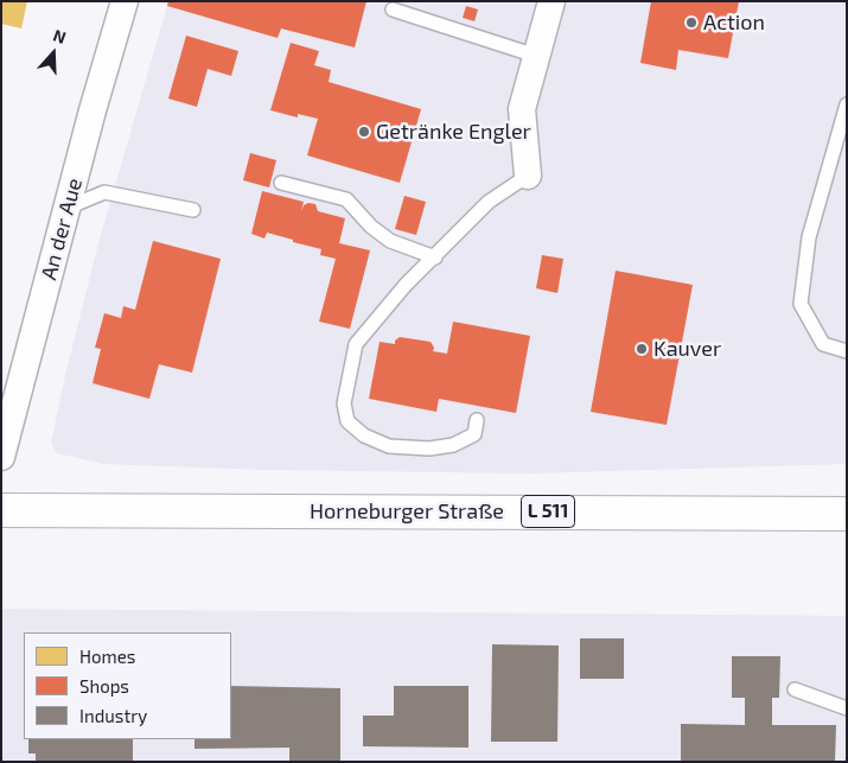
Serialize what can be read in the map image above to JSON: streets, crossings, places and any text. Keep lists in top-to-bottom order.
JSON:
{
  "streets": {
    "main road": ["Horneburger Straße", "L 511"],
    "street": ["An der Aue"]
  },
  "places": ["Action", "Getränke Engler", "Kauver"],
  "legend": ["Homes", "Shops", "Industry"],
  "north": "top"
}
